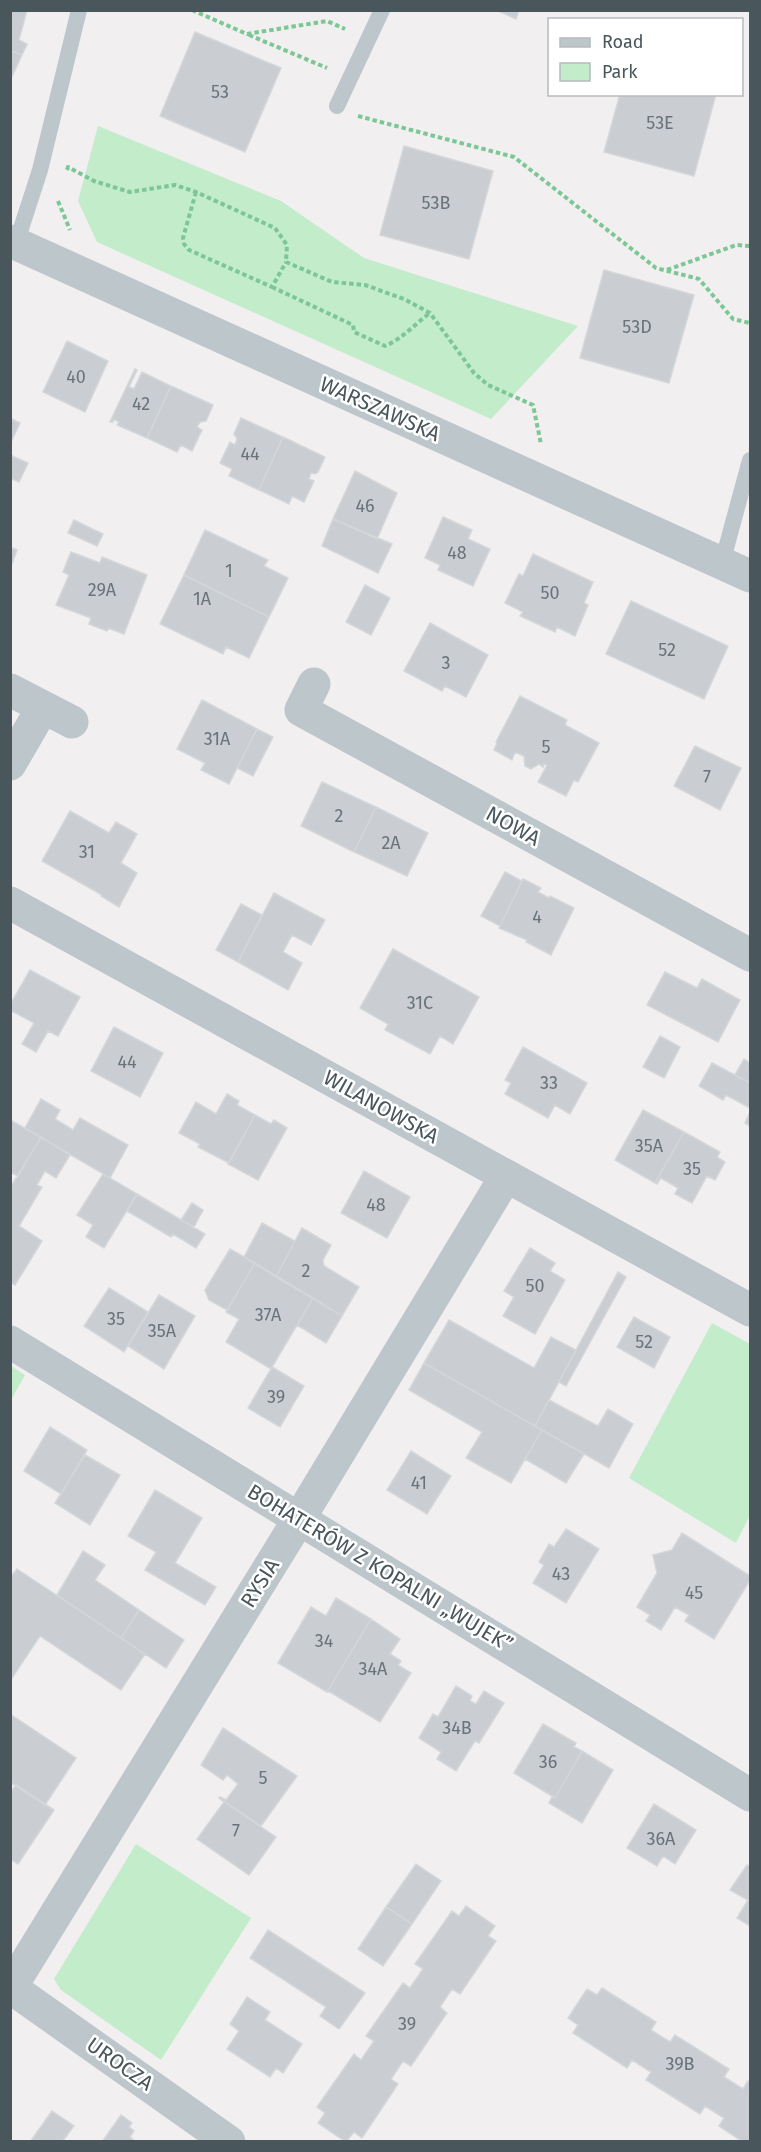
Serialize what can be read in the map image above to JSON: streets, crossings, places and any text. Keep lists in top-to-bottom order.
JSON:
{
  "streets": {
    "street": [
      "WARSZAWSKA",
      "NOWA",
      "WILANOWSKA",
      "BOHATERÓW Z KOPALNI „WUJEK”",
      "RYSIA",
      "UROCZA"
    ]
  },
  "crossings": [
    ["WILANOWSKA", "RYSIA"],
    ["BOHATERÓW Z KOPALNI „WUJEK”", "RYSIA"],
    ["RYSIA", "UROCZA"]
  ],
  "house_numbers": [
    "53",
    "53E",
    "53B",
    "53D",
    "40",
    "42",
    "44",
    "46",
    "48",
    "1",
    "29A",
    "50",
    "1A",
    "52",
    "3",
    "31A",
    "5",
    "7",
    "2",
    "2A",
    "31",
    "4",
    "31C",
    "44",
    "33",
    "35A",
    "35",
    "48",
    "2",
    "50",
    "37A",
    "35",
    "35A",
    "52",
    "39",
    "41",
    "43",
    "45",
    "34",
    "34A",
    "34B",
    "36",
    "5",
    "7",
    "36A",
    "39",
    "39B"
  ],
  "legend": ["Road", "Park"]
}
